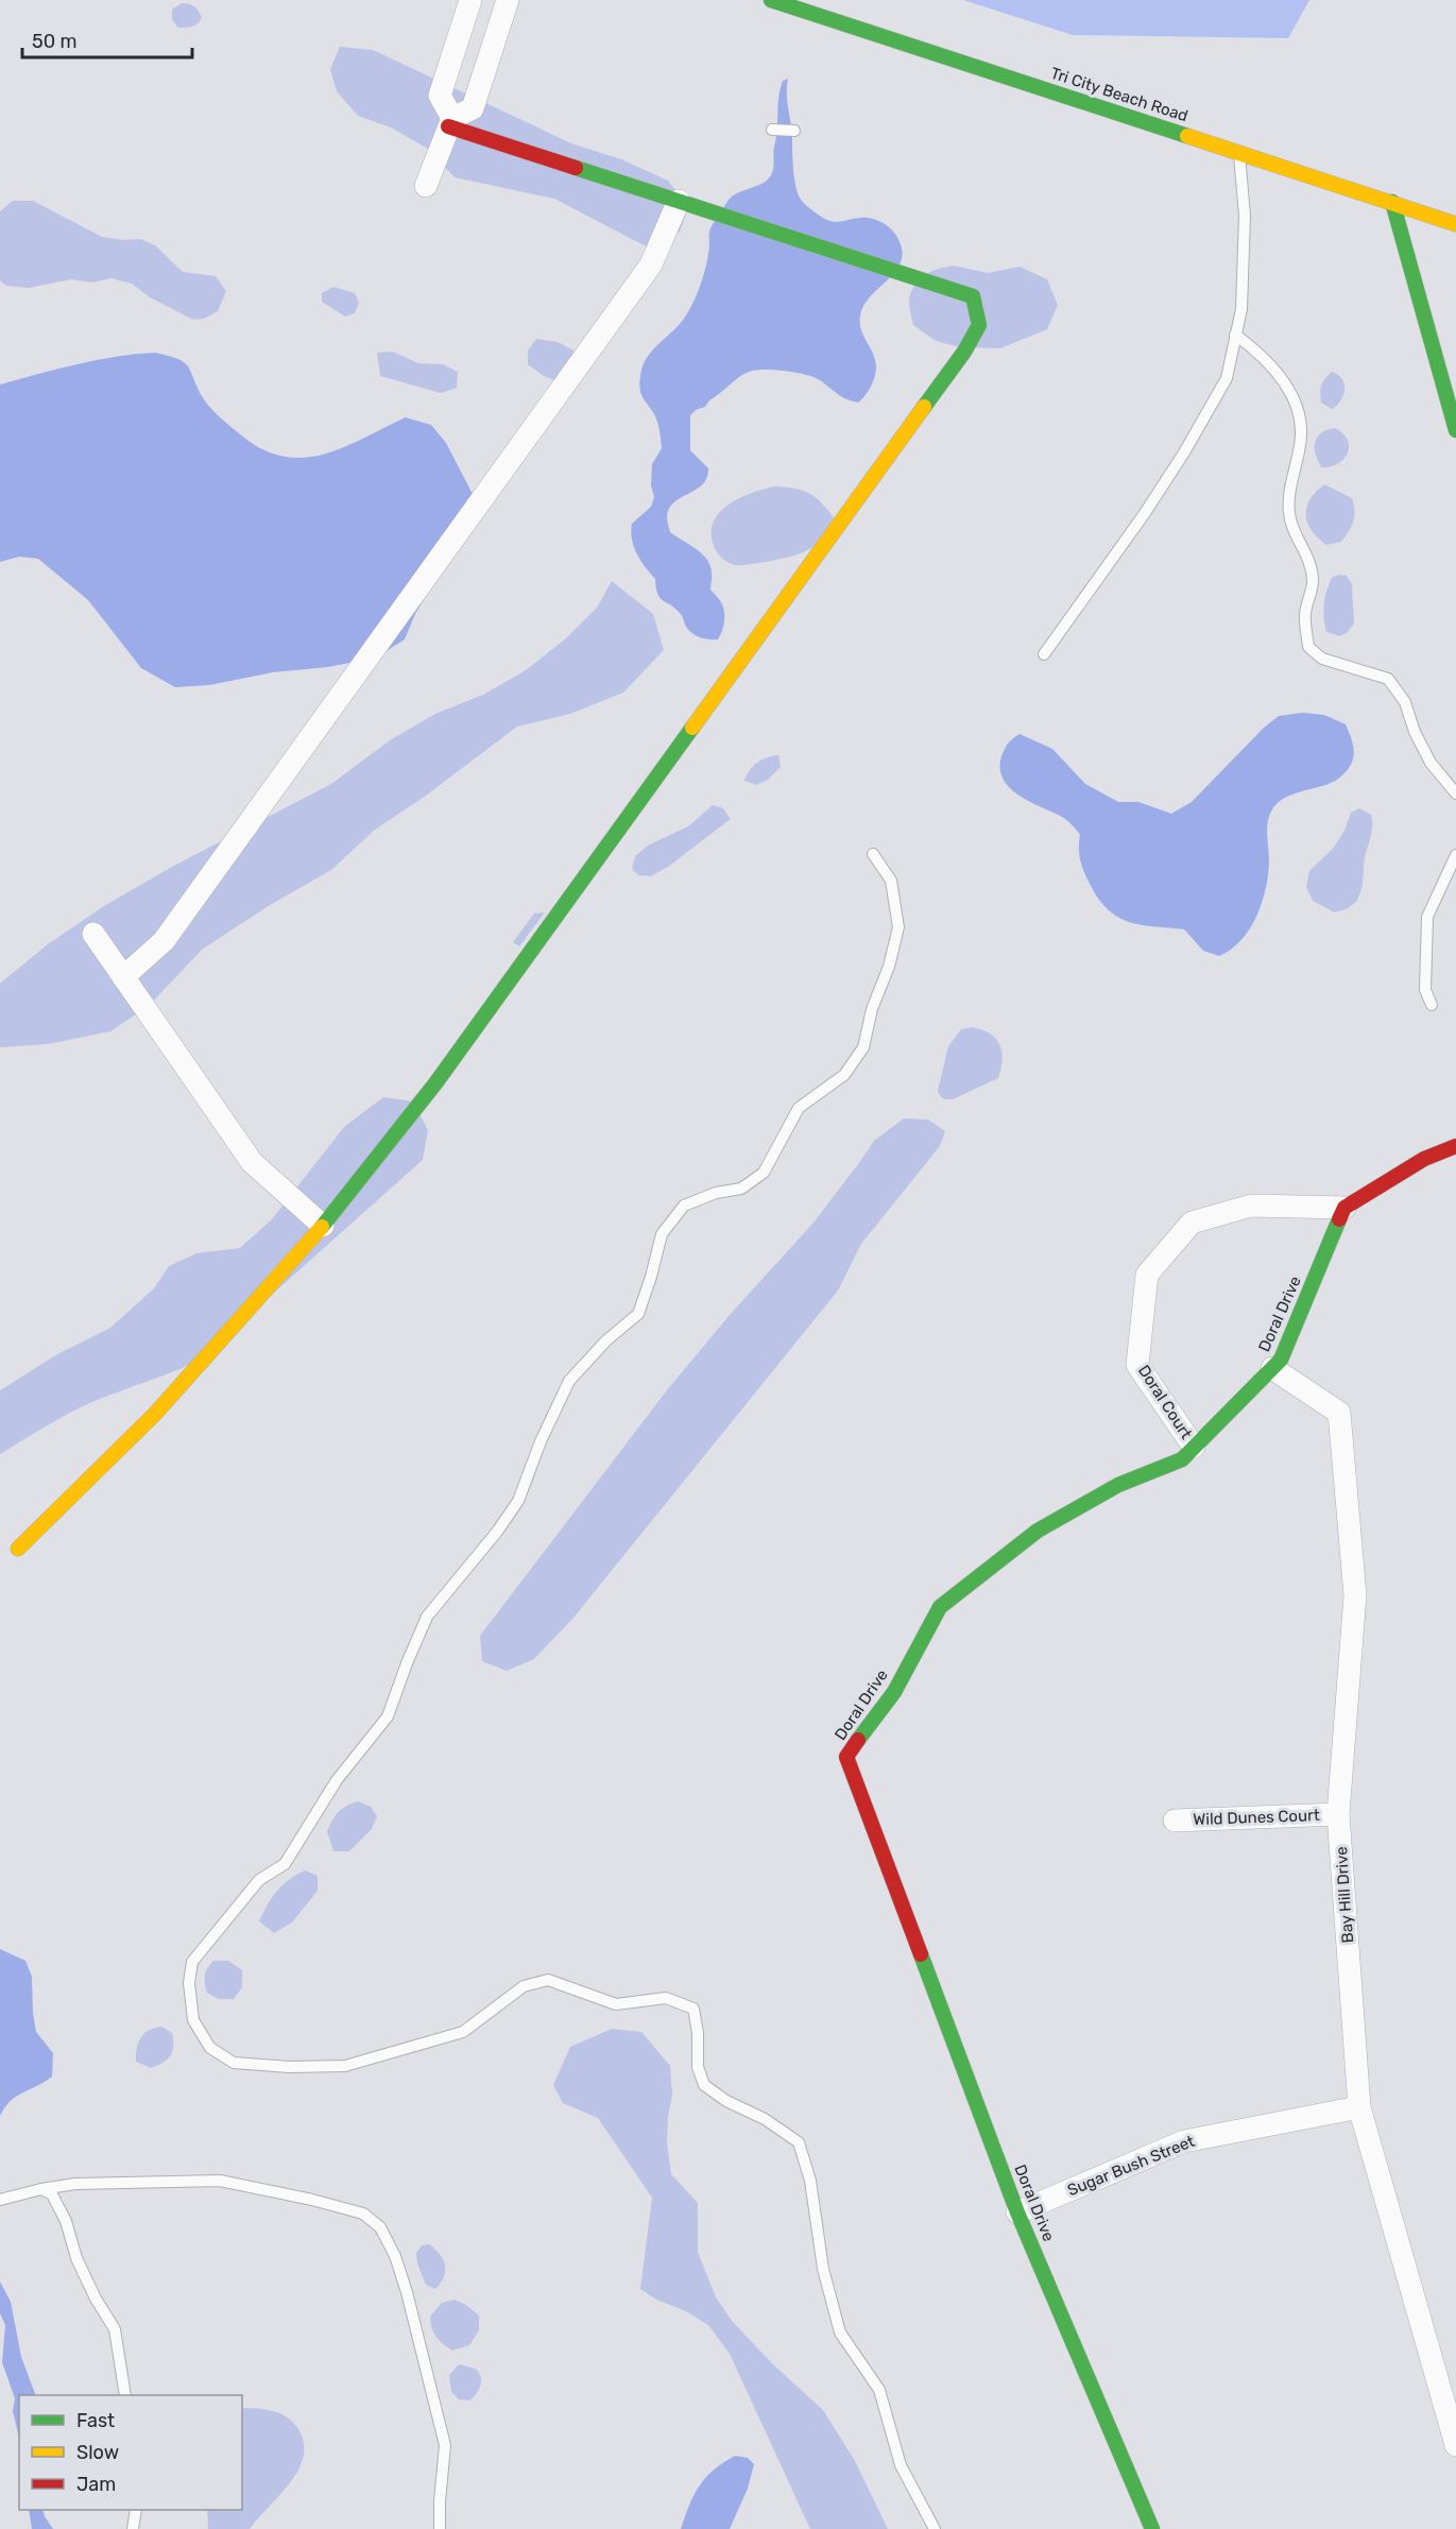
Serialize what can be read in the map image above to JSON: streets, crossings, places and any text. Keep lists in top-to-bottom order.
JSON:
{
  "streets": {
    "street": [
      "Tri City Beach Road",
      "Doral Drive",
      "Doral Court",
      "Wild Dunes Court",
      "Bay Hill Drive",
      "Sugar Bush Street"
    ]
  },
  "crossings": [
    ["Doral Drive", "Doral Court"],
    ["Doral Drive", "Bay Hill Drive"],
    ["Doral Drive", "Sugar Bush Street"],
    ["Wild Dunes Court", "Bay Hill Drive"],
    ["Bay Hill Drive", "Sugar Bush Street"]
  ],
  "legend": ["Fast", "Slow", "Jam"],
  "scale_bar": "50 m"
}
